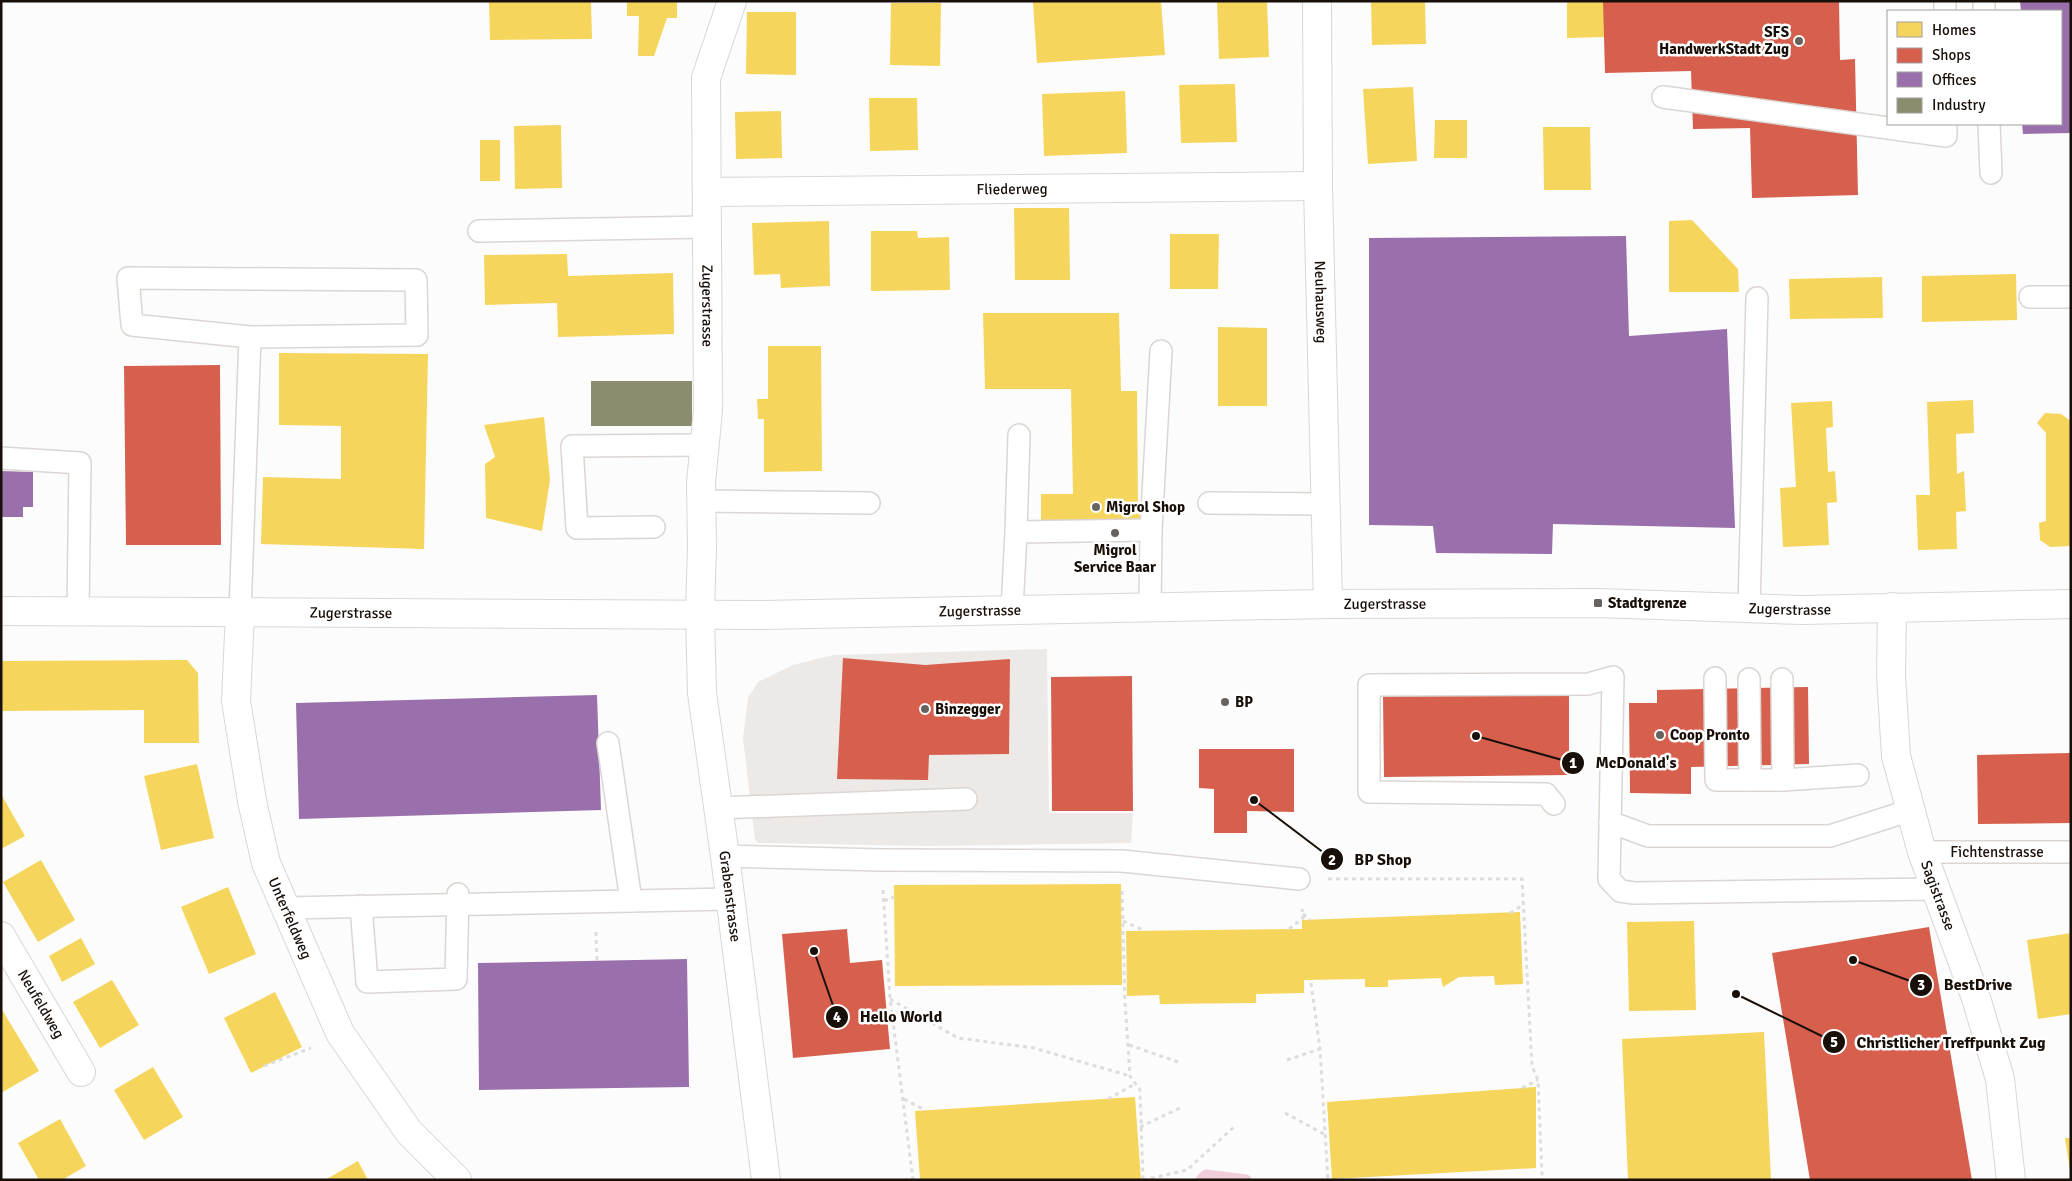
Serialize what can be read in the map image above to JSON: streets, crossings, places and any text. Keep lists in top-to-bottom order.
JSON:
{
  "streets": {
    "street": [
      "Fliederweg",
      "Neuhausweg",
      "Zugerstrasse",
      "Sagistrasse",
      "Grabenstrasse",
      "Unterfeldweg",
      "Neufeldweg"
    ],
    "lane": ["Fichtenstrasse"]
  },
  "crossings": [
    ["Fliederweg", "Neuhausweg"],
    ["Fliederweg", "Zugerstrasse"],
    ["Neuhausweg", "Zugerstrasse"],
    ["Zugerstrasse", "Sagistrasse"],
    ["Zugerstrasse", "Grabenstrasse"],
    ["Zugerstrasse", "Unterfeldweg"],
    ["Fichtenstrasse", "Sagistrasse"]
  ],
  "places": {
    "other": [
      "SFS HandwerkStadt Zug",
      "Migrol Shop",
      "Migrol Service Baar",
      "BP",
      "Binzegger",
      "Coop Pronto",
      "McDonald's",
      "BP Shop",
      "Hello World",
      "BestDrive",
      "Christlicher Treffpunkt Zug"
    ],
    "transit": ["Stadtgrenze"]
  },
  "legend": [
    "Homes",
    "Shops",
    "Offices",
    "Industry"
  ]
}
